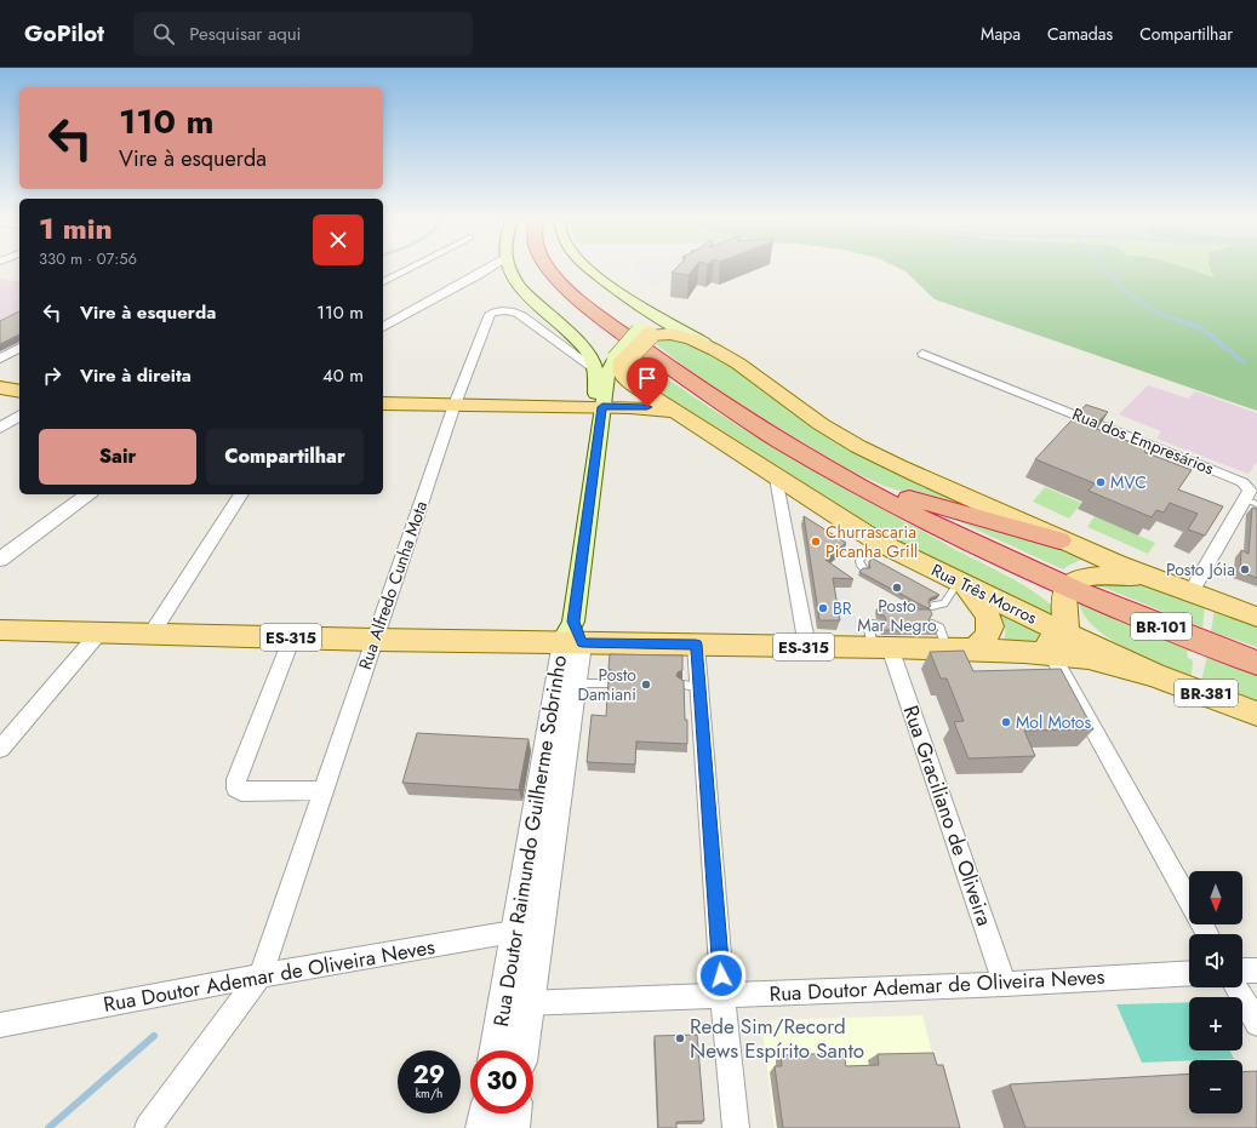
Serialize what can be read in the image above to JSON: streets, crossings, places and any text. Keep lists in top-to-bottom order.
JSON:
{
  "streets": {
    "highway": ["BR-101"],
    "main road": [
      "Rua Três Morros",
      "ES-315",
      "BR-381",
      "Rua Doutor Raimundo Guilherme Sobrinho"
    ],
    "street": [
      "Rua dos Empresários",
      "Rua Alfredo Cunha Mota",
      "Rua Graciliano de Oliveira",
      "Rua Doutor Ademar de Oliveira Neves"
    ]
  },
  "crossings": [
    ["Rua Alfredo Cunha Mota", "ES-315"],
    ["Rua Alfredo Cunha Mota", "Rua Doutor Ademar de Oliveira Neves"],
    ["Rua Três Morros", "ES-315"],
    ["Rua Três Morros", "Rua Doutor Raimundo Guilherme Sobrinho"],
    ["ES-315", "Rua Graciliano de Oliveira"],
    ["ES-315", "Rua Doutor Raimundo Guilherme Sobrinho"],
    ["Rua Graciliano de Oliveira", "Rua Doutor Ademar de Oliveira Neves"],
    ["Rua Doutor Raimundo Guilherme Sobrinho", "Rua Doutor Ademar de Oliveira Neves"]
  ],
  "places": [
    "MVC",
    "Churrascaria Picanha Grill",
    "Posto Jóia",
    "Posto Mar Negro",
    "BR",
    "Posto Damiani",
    "Mol Motos",
    "Rede Sim/Record News Espírito Santo"
  ],
  "north": "bottom",
  "page": {
    "header": "GoPilot",
    "search": "Pesquisar aqui",
    "nav": ["Mapa", "Camadas", "Compartilhar"],
    "turn": ["110 m", "Vire à esquerda"],
    "heading": ["1 min", "330 m · 07:56"],
    "list": [
      {
        "name": "Vire à esquerda",
        "value": "110 m"
      },
      {
        "name": "Vire à direita",
        "value": "40 m"
      }
    ],
    "buttons": ["Sair", "Compartilhar"],
    "map_buttons": ["+", "−"],
    "speed": "29 km/h",
    "limit": "30"
  }
}
